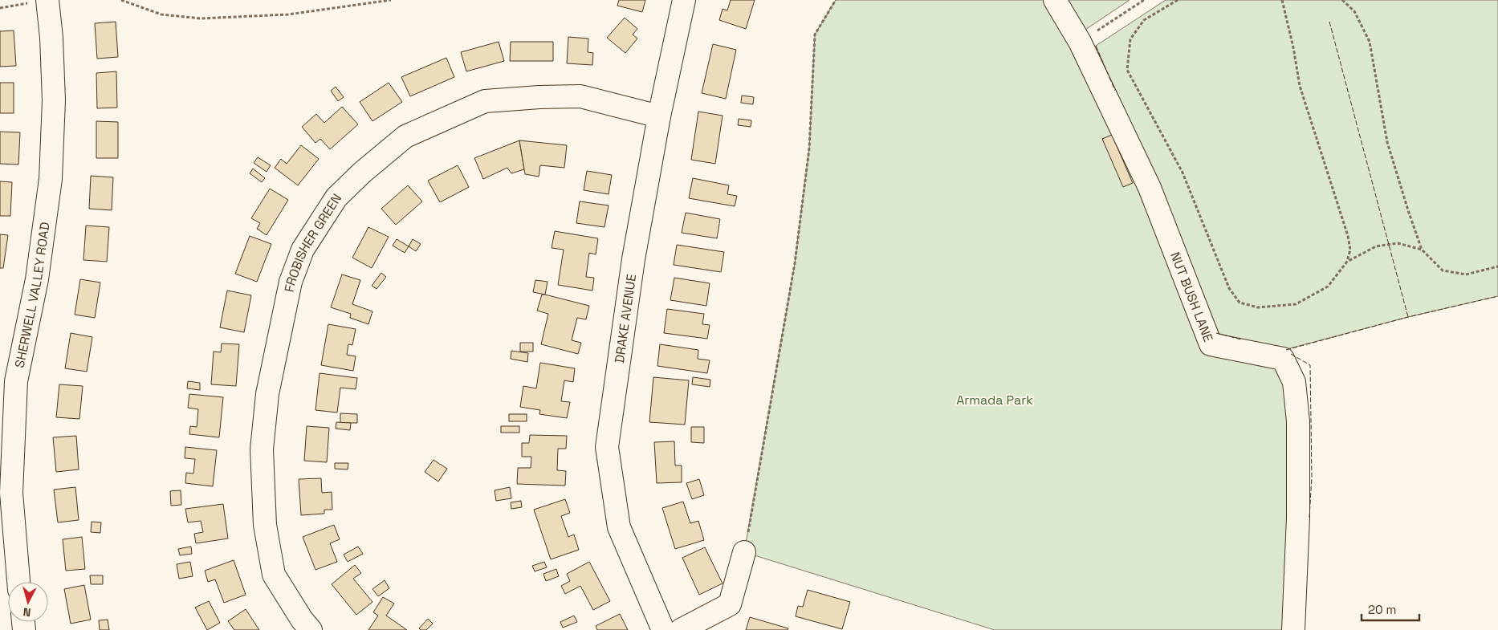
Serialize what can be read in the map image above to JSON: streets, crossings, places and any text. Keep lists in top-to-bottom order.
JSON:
{
  "streets": {
    "street": [
      "FROBISHER GREEN",
      "SHERWELL VALLEY ROAD",
      "NUT BUSH LANE",
      "DRAKE AVENUE"
    ]
  },
  "crossings": [
    ["FROBISHER GREEN", "DRAKE AVENUE"]
  ],
  "parks": ["Armada Park"],
  "scale_bar": "20 m",
  "north": "bottom"
}
